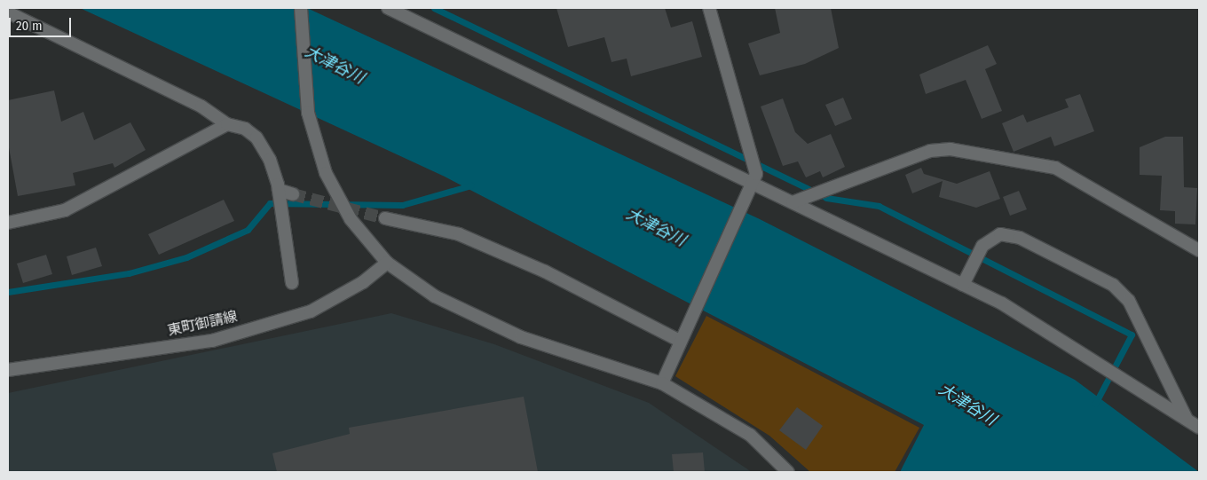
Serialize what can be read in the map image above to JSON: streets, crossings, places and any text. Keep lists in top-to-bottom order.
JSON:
{
  "streets": {
    "street": ["東町御請線"]
  },
  "water": ["大津谷川"],
  "scale_bar": "20 m"
}
